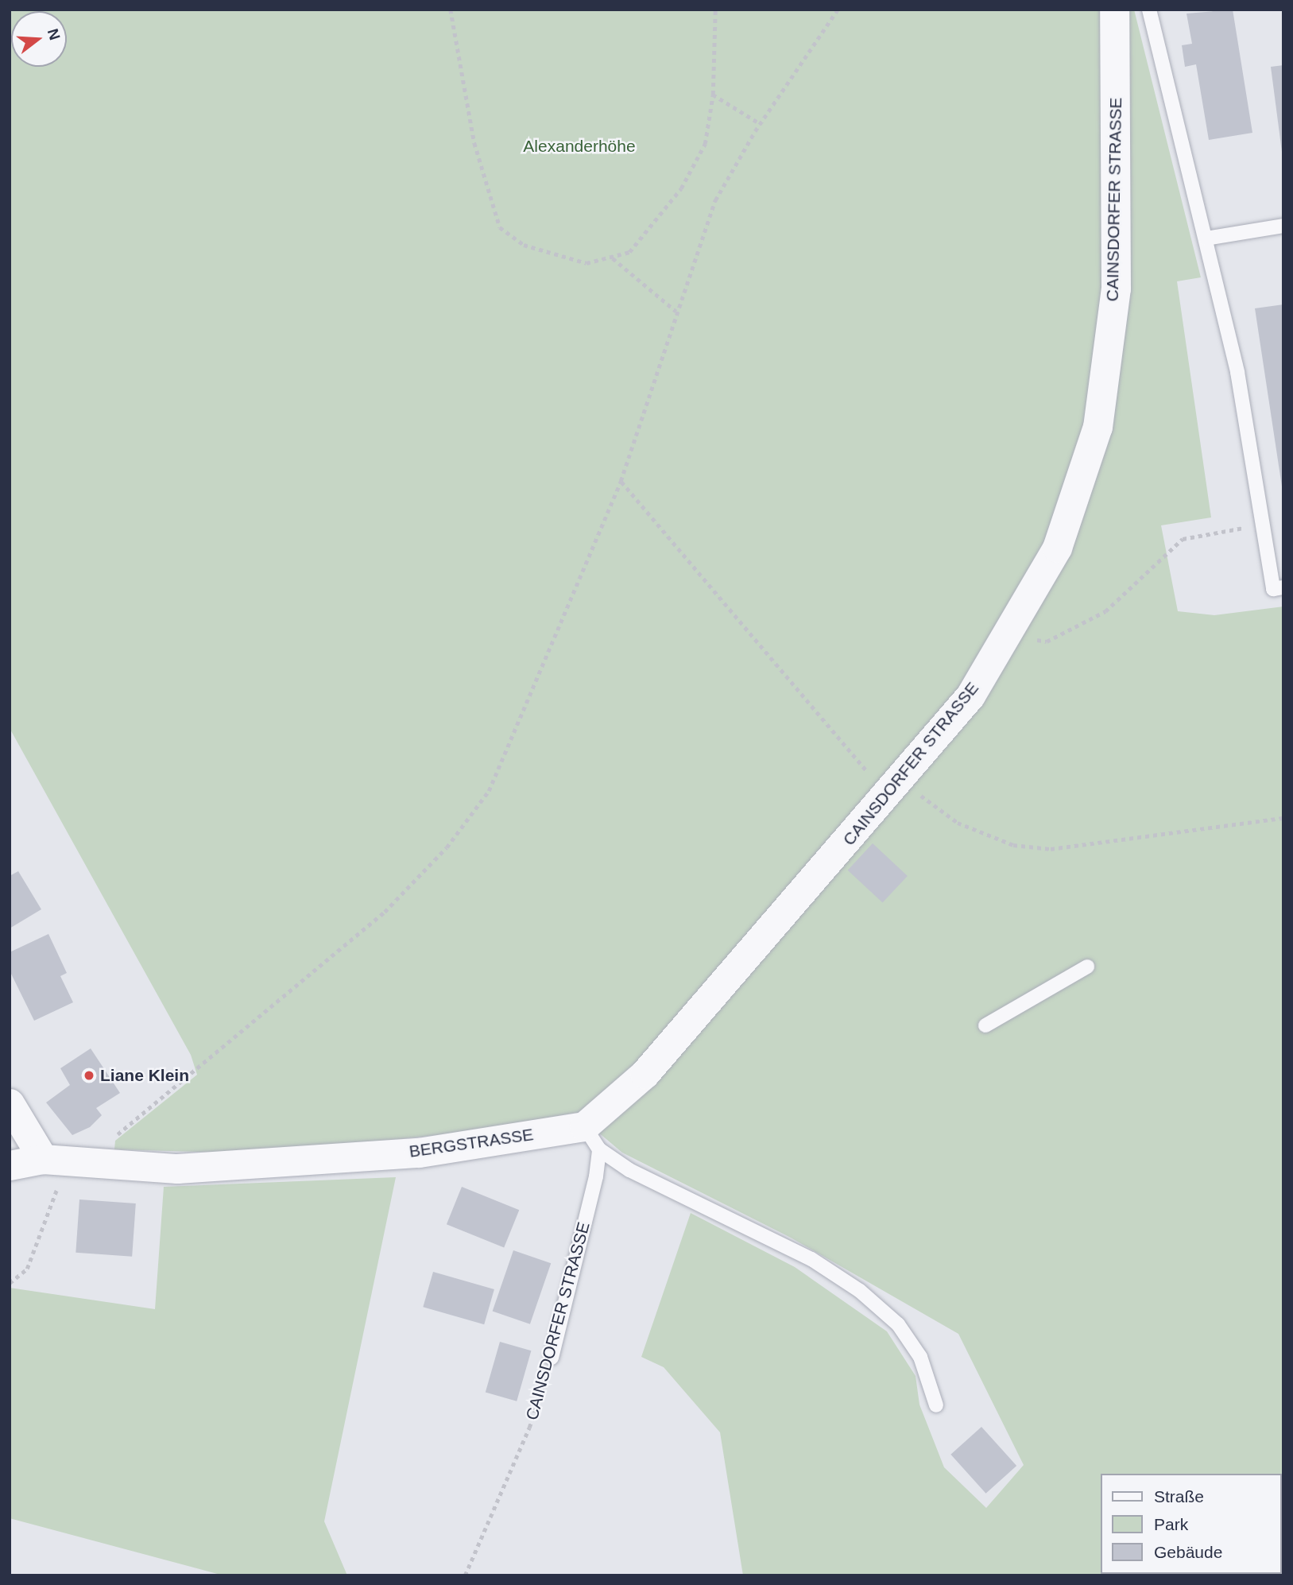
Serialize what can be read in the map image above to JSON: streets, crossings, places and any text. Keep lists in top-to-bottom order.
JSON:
{
  "streets": {
    "street": ["CAINSDORFER STRASSE", "BERGSTRASSE"]
  },
  "crossings": [
    ["CAINSDORFER STRASSE", "BERGSTRASSE"]
  ],
  "parks": ["Alexanderhöhe"],
  "places": ["Liane Klein"],
  "legend": ["Straße", "Park", "Gebäude"],
  "north": "right"
}
